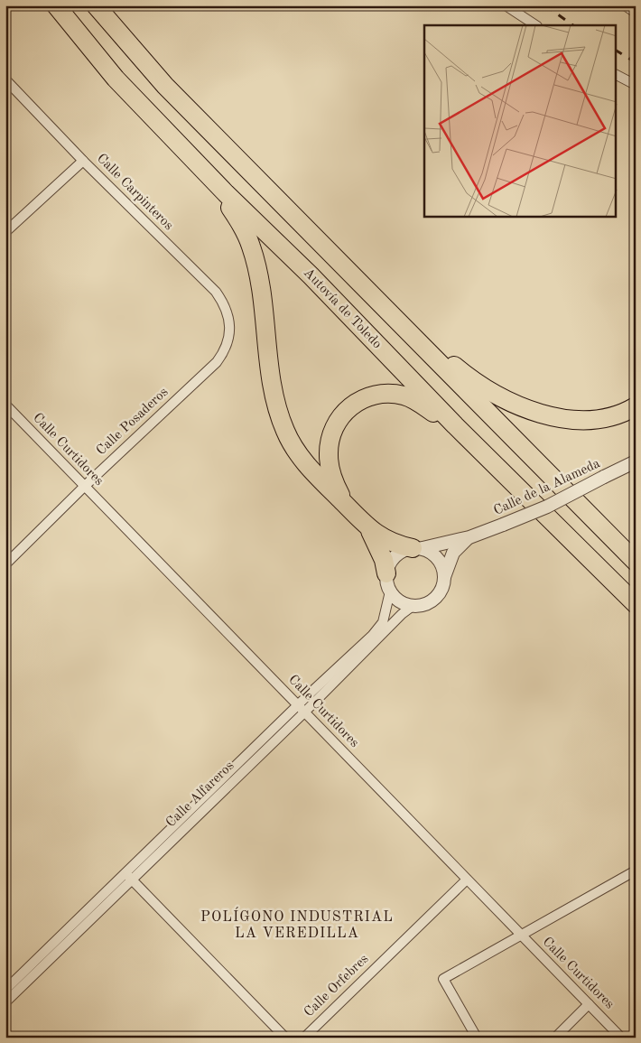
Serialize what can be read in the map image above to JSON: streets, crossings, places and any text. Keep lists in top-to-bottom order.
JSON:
{
  "streets": {
    "highway": ["Autovía de Toledo"],
    "street": [
      "Calle Carpinteros",
      "Calle Posaderos",
      "Calle Curtidores",
      "Calle de la Alameda",
      "Calle Alfareros",
      "Calle Orfebres"
    ]
  },
  "crossings": [
    ["Calle Carpinteros", "Calle Posaderos"],
    ["Calle Posaderos", "Calle Curtidores"],
    ["Calle Curtidores", "Calle Alfareros"],
    ["Calle Curtidores", "Calle Orfebres"],
    ["Calle de la Alameda", "Calle Alfareros"]
  ],
  "districts": ["POLÍGONO INDUSTRIAL LA VEREDILLA"]
}
